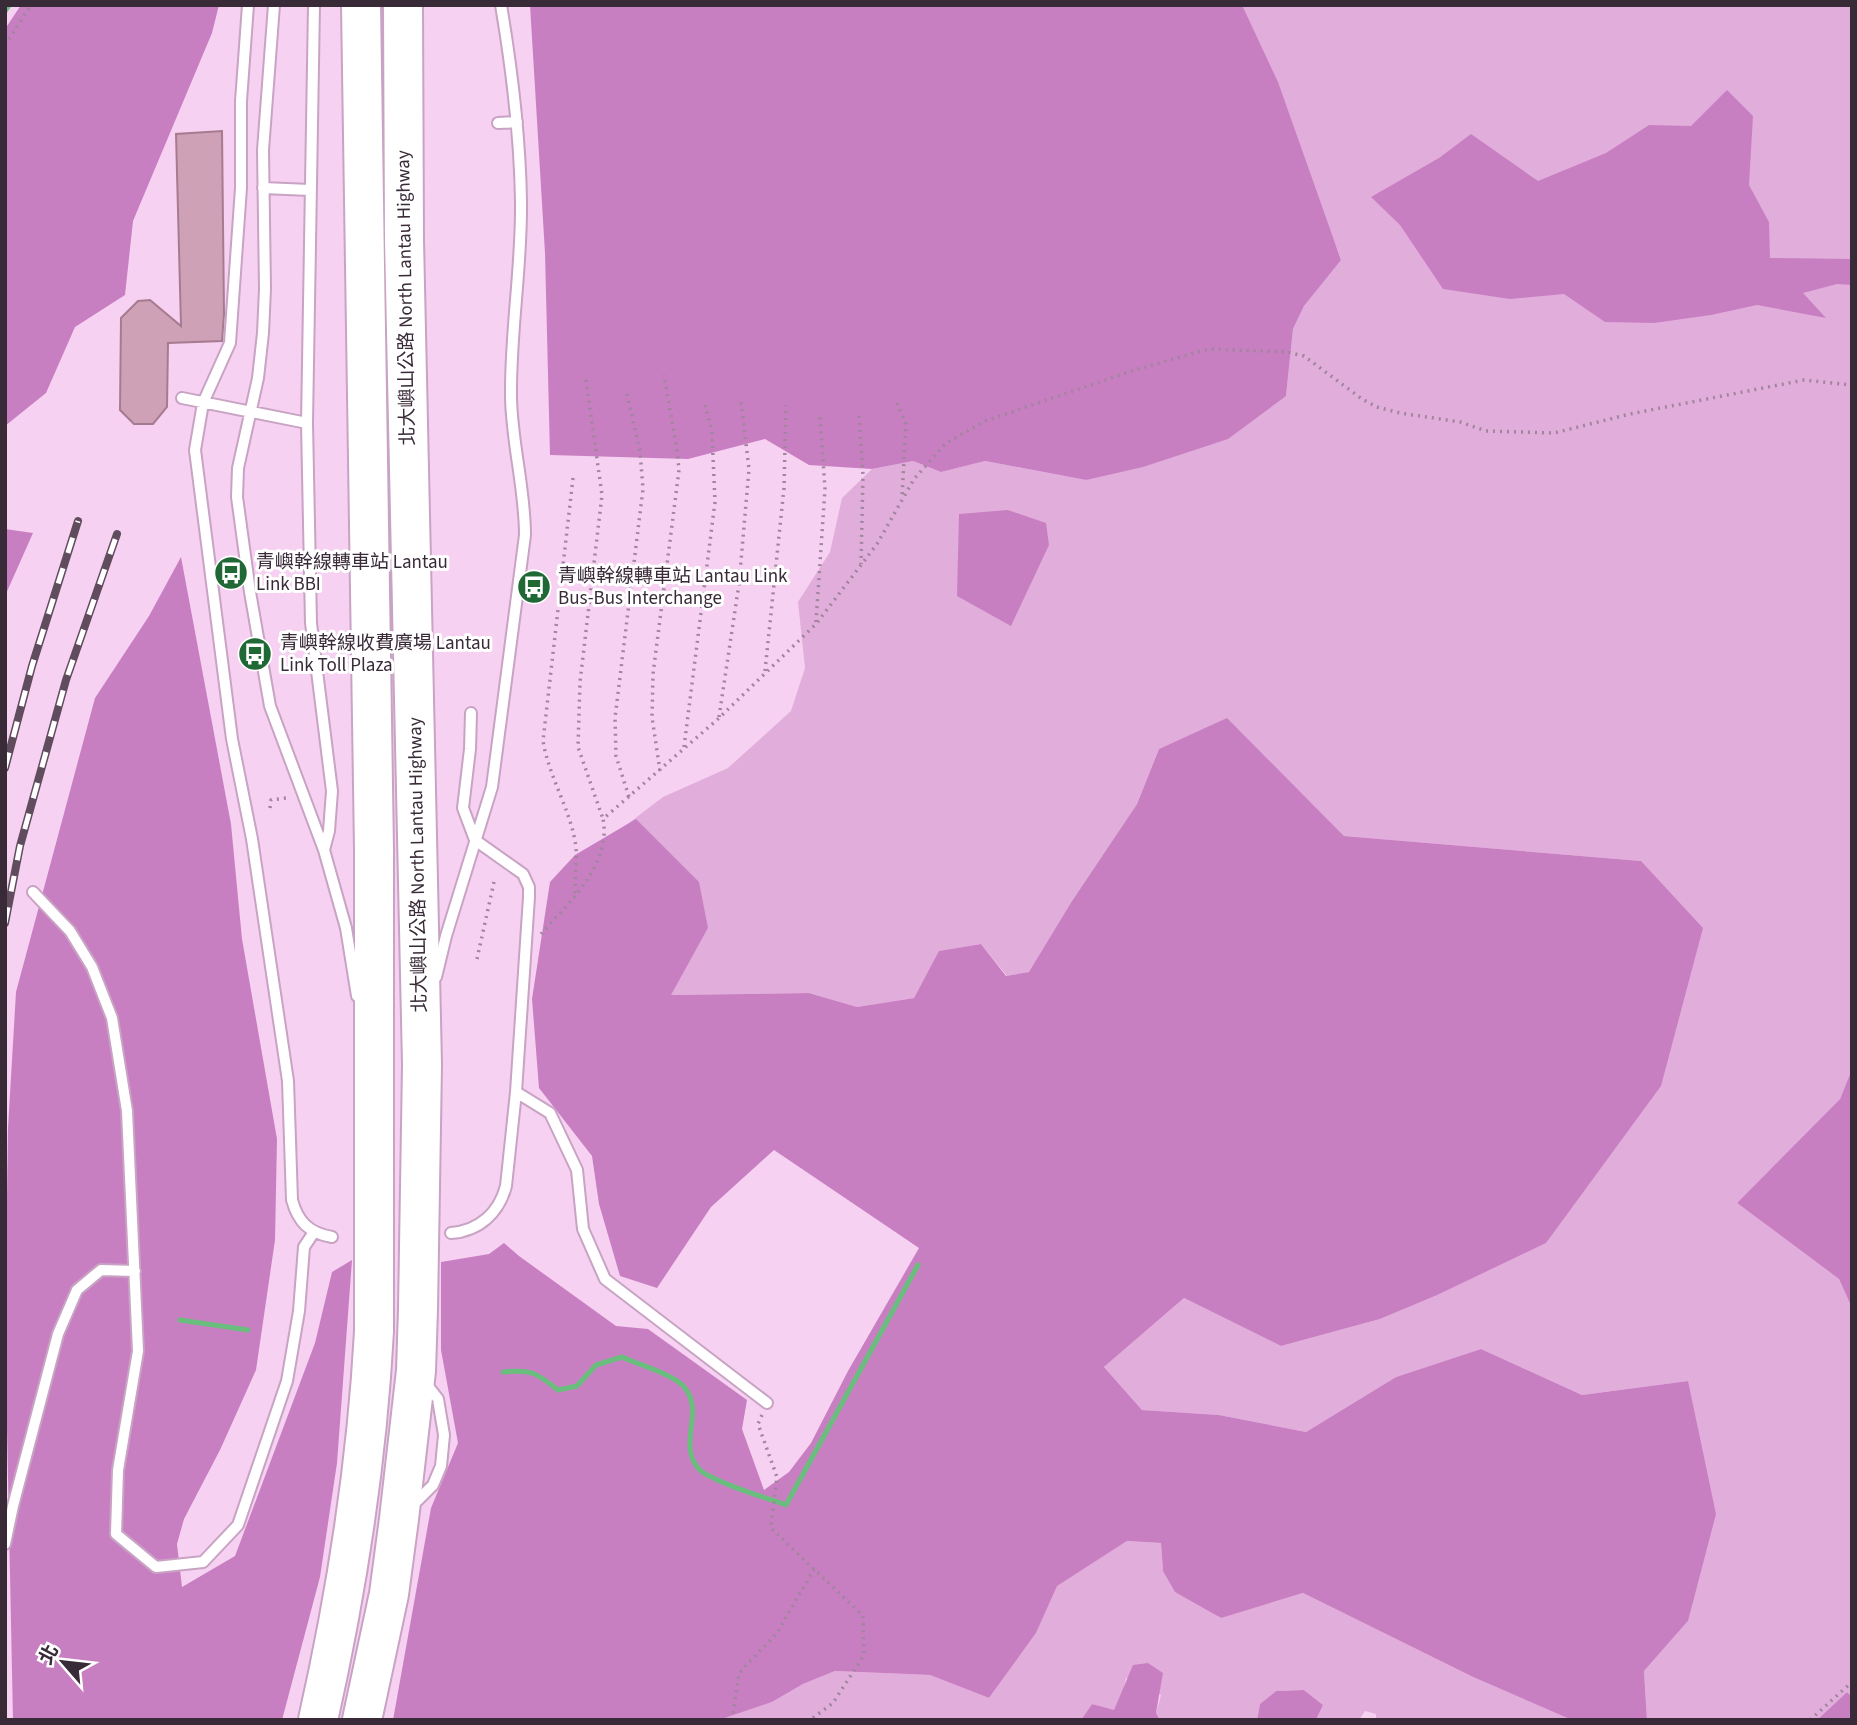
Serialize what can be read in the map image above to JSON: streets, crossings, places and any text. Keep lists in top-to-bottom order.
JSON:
{
  "streets": {
    "highway": ["北大嶼山公路 North Lantau Highway"]
  },
  "places": {
    "bus stop": ["青嶼幹線轉車站 Lantau Link BBI", "青嶼幹線轉車站 Lantau Link Bus-Bus Interchange", "青嶼幹線收費廣場 Lantau Link Toll Plaza"]
  },
  "north": "top left"
}
